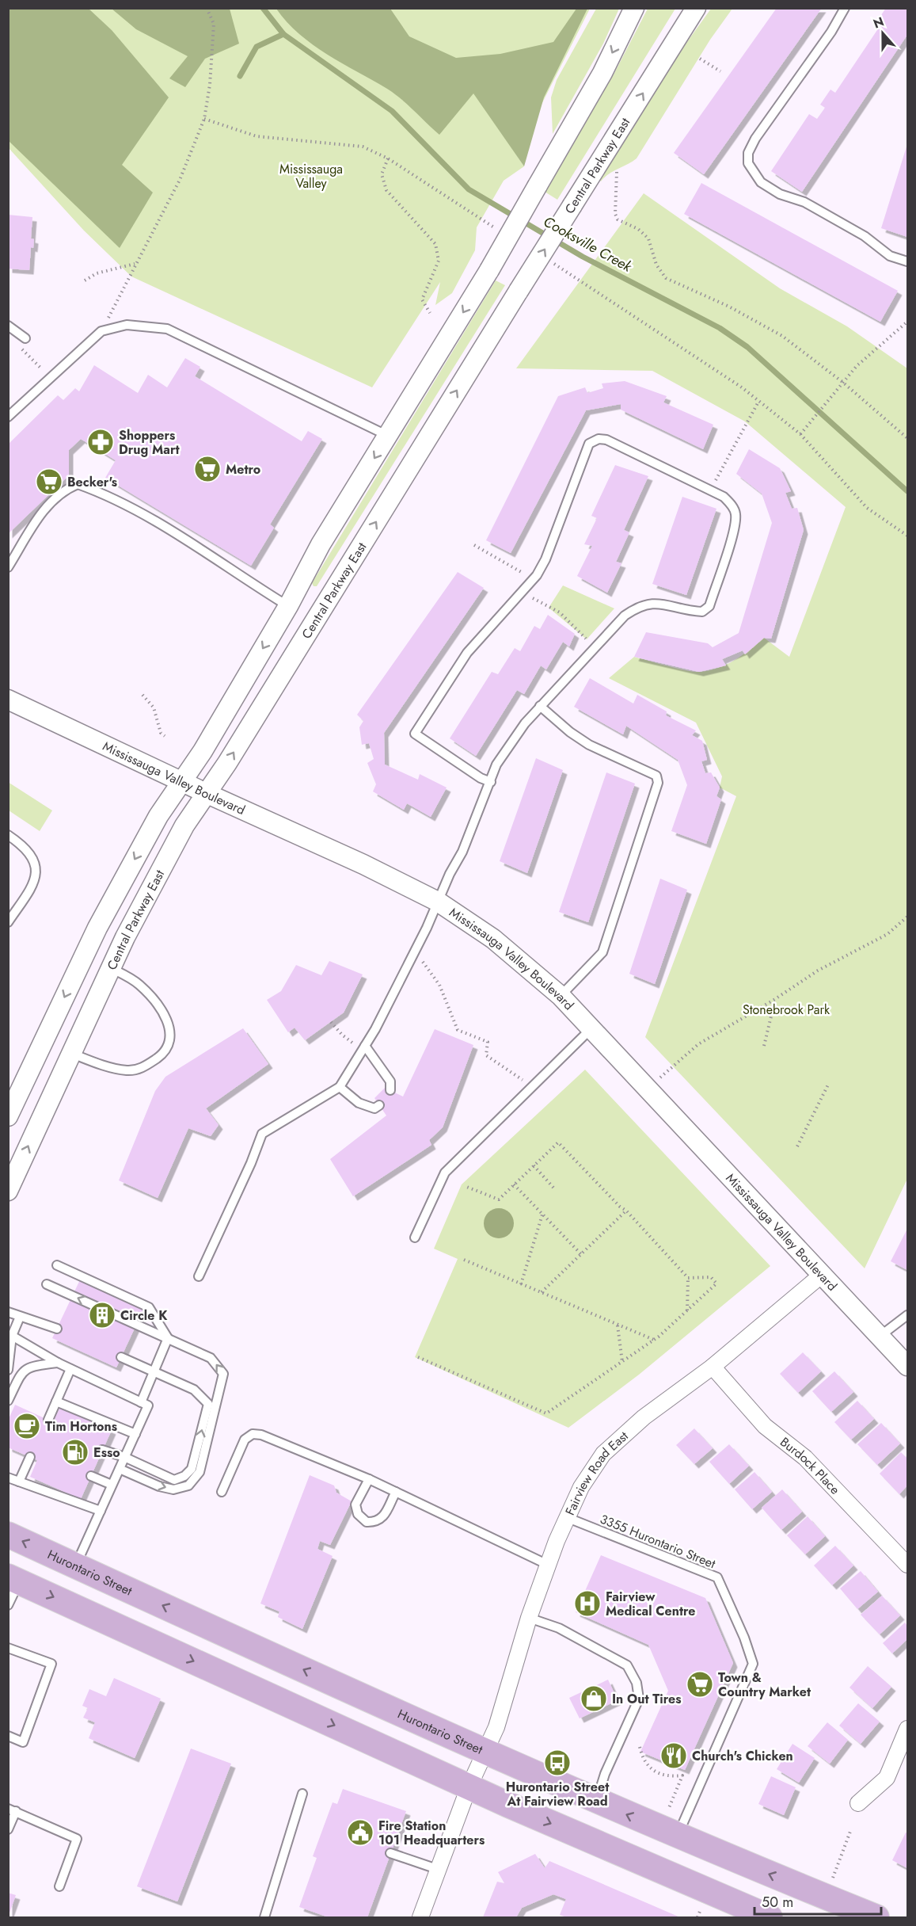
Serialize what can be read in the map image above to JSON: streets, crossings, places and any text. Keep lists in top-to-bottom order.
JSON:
{
  "streets": {
    "main road": ["Hurontario Street"],
    "street": [
      "Central Parkway East",
      "Mississauga Valley Boulevard",
      "Burdock Place",
      "Fairview Road East"
    ],
    "lane": ["3355 Hurontario Street"]
  },
  "crossings": [
    ["Central Parkway East", "Mississauga Valley Boulevard"],
    ["Mississauga Valley Boulevard", "Fairview Road East"],
    ["Burdock Place", "Fairview Road East"],
    ["Fairview Road East", "3355 Hurontario Street"],
    ["Fairview Road East", "Hurontario Street"],
    ["3355 Hurontario Street", "Hurontario Street"]
  ],
  "water": ["Cooksville Creek"],
  "parks": ["Mississauga Valley", "Stonebrook Park"],
  "places": {
    "pharmacy": ["Shoppers Drug Mart"],
    "supermarket": ["Metro", "Becker's", "Town & Country Market"],
    "building": ["Circle K"],
    "cafe": ["Tim Hortons"],
    "fuel station": ["Esso"],
    "hospital": ["Fairview Medical Centre"],
    "shop": ["In Out Tires"],
    "restaurant": ["Church's Chicken"],
    "bus stop": ["Hurontario Street At Fairview Road"],
    "public building": ["Fire Station 101 Headquarters"]
  },
  "scale_bar": "50 m",
  "north": "top"
}
